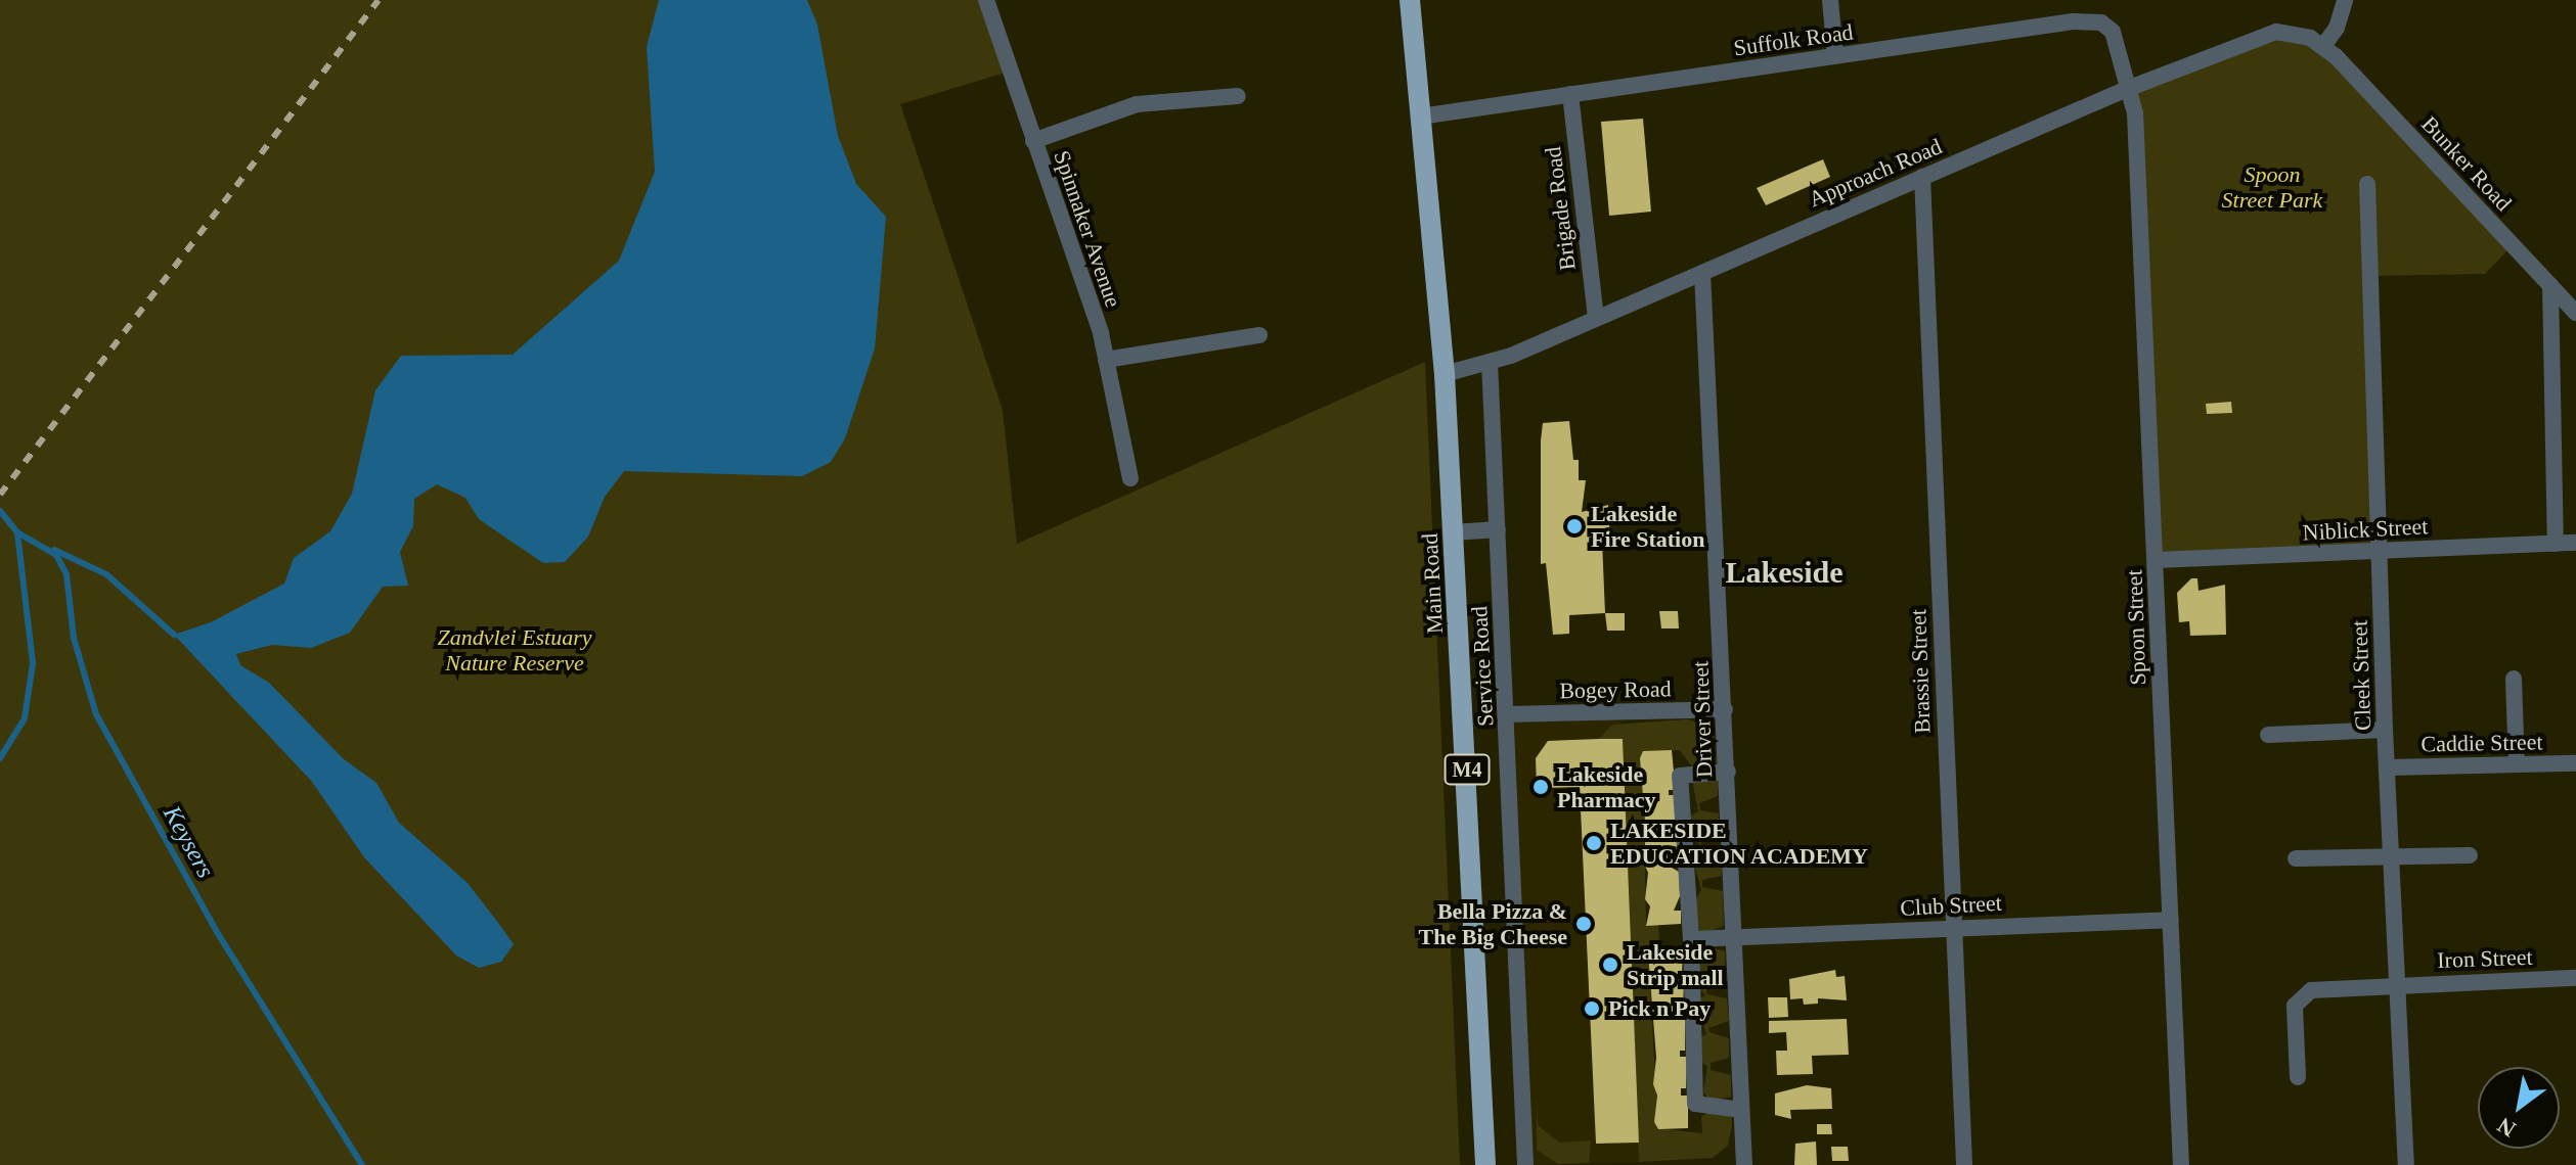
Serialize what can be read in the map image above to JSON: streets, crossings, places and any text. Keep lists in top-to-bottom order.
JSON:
{
  "streets": {
    "main road": ["Main Road", "M4"],
    "street": [
      "Suffolk Road",
      "Bunker Road",
      "Approach Road",
      "Brigade Road",
      "Spinnaker Avenue",
      "Niblick Street",
      "Spoon Street",
      "Service Road",
      "Brassie Street",
      "Cleek Street",
      "Bogey Road",
      "Driver Street",
      "Caddie Street",
      "Club Street",
      "Iron Street"
    ]
  },
  "crossings": [
    ["Suffolk Road", "Approach Road"],
    ["Suffolk Road", "Brigade Road"],
    ["Suffolk Road", "Main Road"],
    ["Suffolk Road", "Spoon Street"],
    ["Bunker Road", "Approach Road"],
    ["Approach Road", "Brigade Road"],
    ["Approach Road", "Main Road"],
    ["Approach Road", "Spoon Street"],
    ["Approach Road", "Service Road"],
    ["Approach Road", "Brassie Street"],
    ["Approach Road", "Driver Street"],
    ["Niblick Street", "Spoon Street"],
    ["Niblick Street", "Cleek Street"],
    ["Spoon Street", "Club Street"],
    ["Service Road", "Bogey Road"],
    ["Brassie Street", "Club Street"],
    ["Cleek Street", "Caddie Street"],
    ["Cleek Street", "Iron Street"],
    ["Bogey Road", "Driver Street"],
    ["Driver Street", "Club Street"]
  ],
  "districts": ["Lakeside"],
  "water": ["Keysers"],
  "parks": ["Spoon Street Park", "Zandvlei Estuary Nature Reserve"],
  "places": [
    "Lakeside Fire Station",
    "Lakeside Pharmacy",
    "LAKESIDE EDUCATION ACADEMY",
    "Bella Pizza & The Big Cheese",
    "Lakeside Strip mall",
    "Pick n Pay"
  ],
  "north": "bottom left"
}
